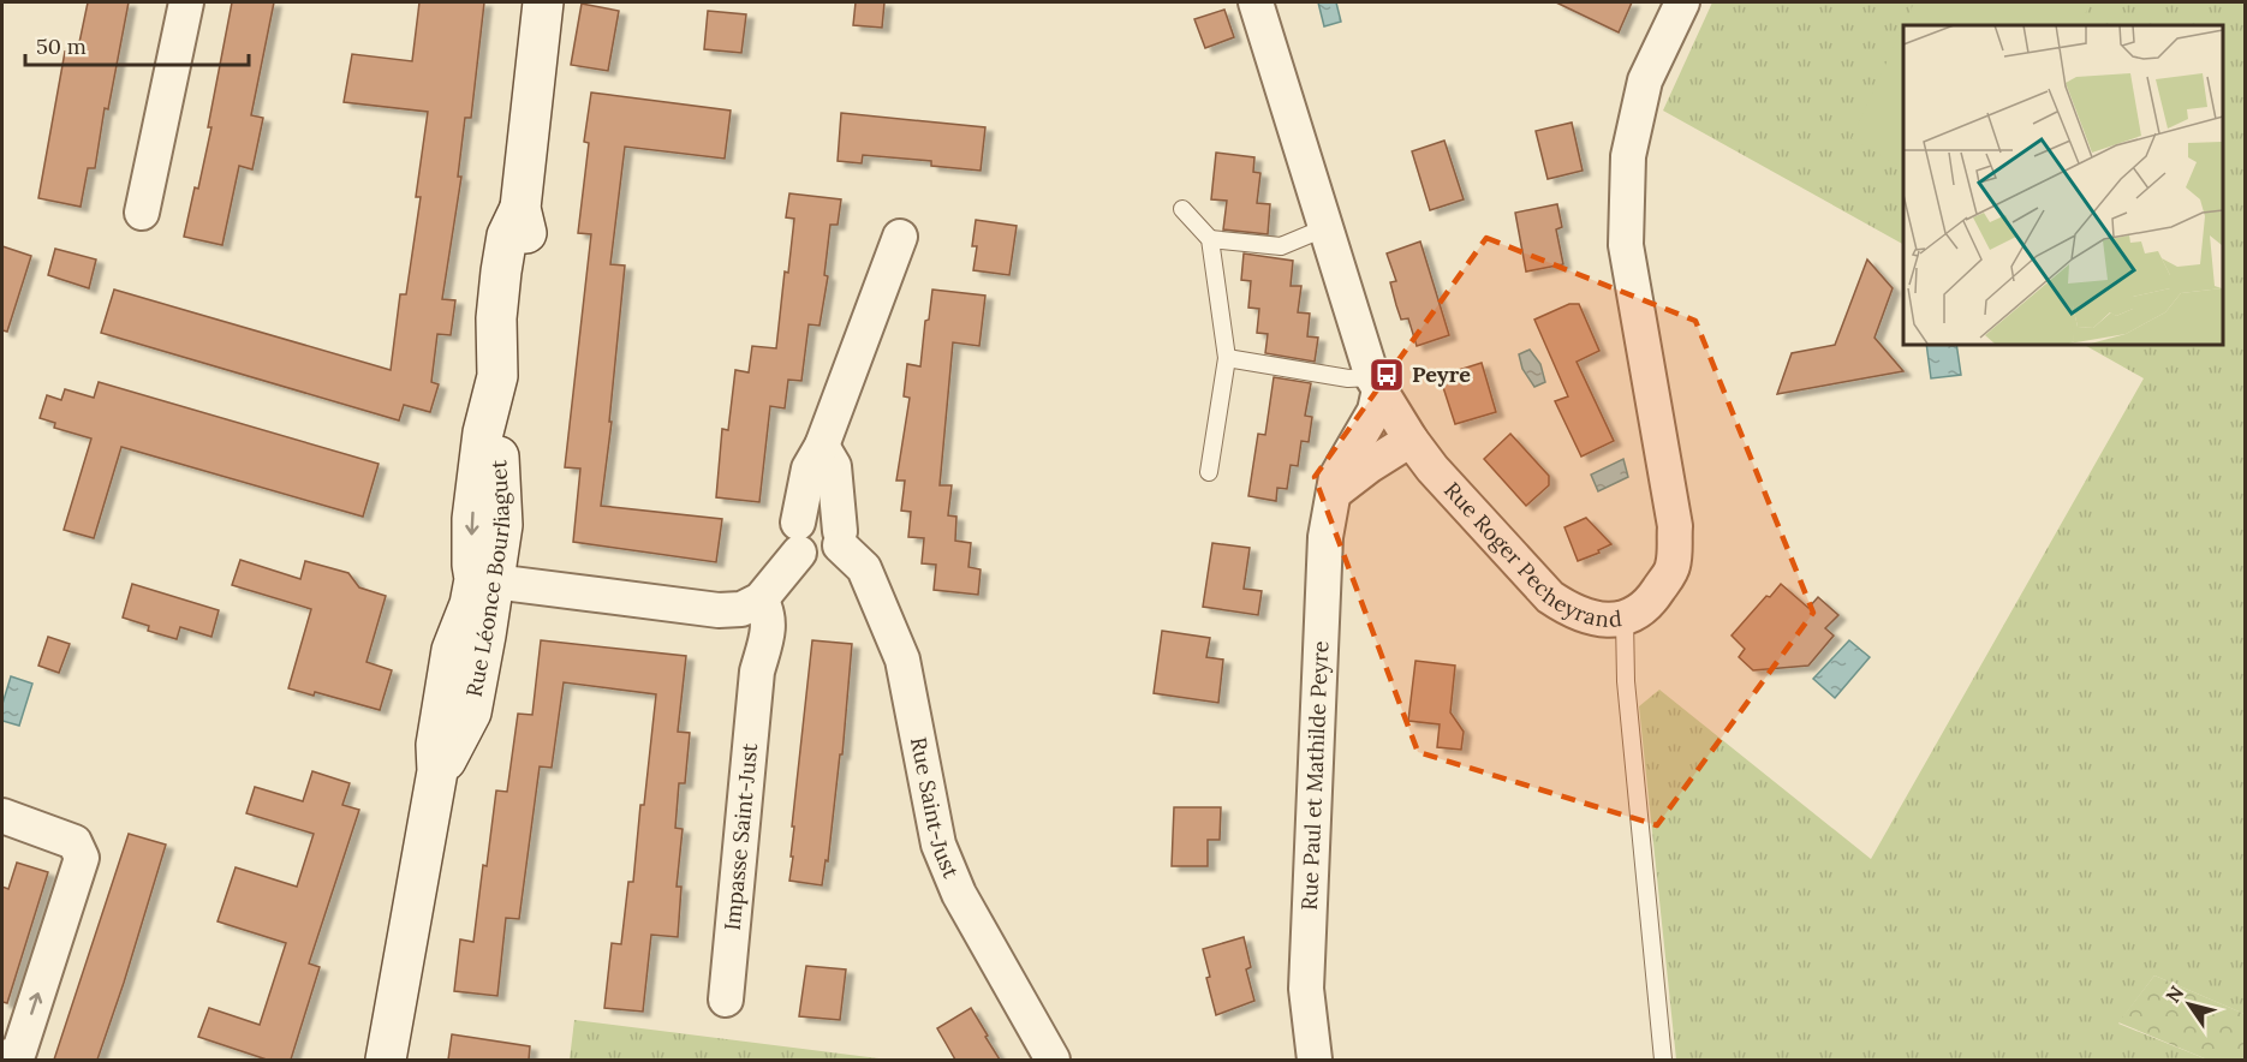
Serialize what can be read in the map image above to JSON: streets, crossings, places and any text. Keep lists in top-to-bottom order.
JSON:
{
  "streets": {
    "main road": ["Rue Léonce Bourliaguet"],
    "street": [
      "Rue Roger Pecheyrand",
      "Rue Paul et Mathilde Peyre",
      "Rue Saint-Just",
      "Impasse Saint-Just"
    ]
  },
  "crossings": [
    ["Rue Roger Pecheyrand", "Rue Paul et Mathilde Peyre"]
  ],
  "places": {
    "bus stop": ["Peyre"]
  },
  "scale_bar": "50 m",
  "north": "top left"
}
